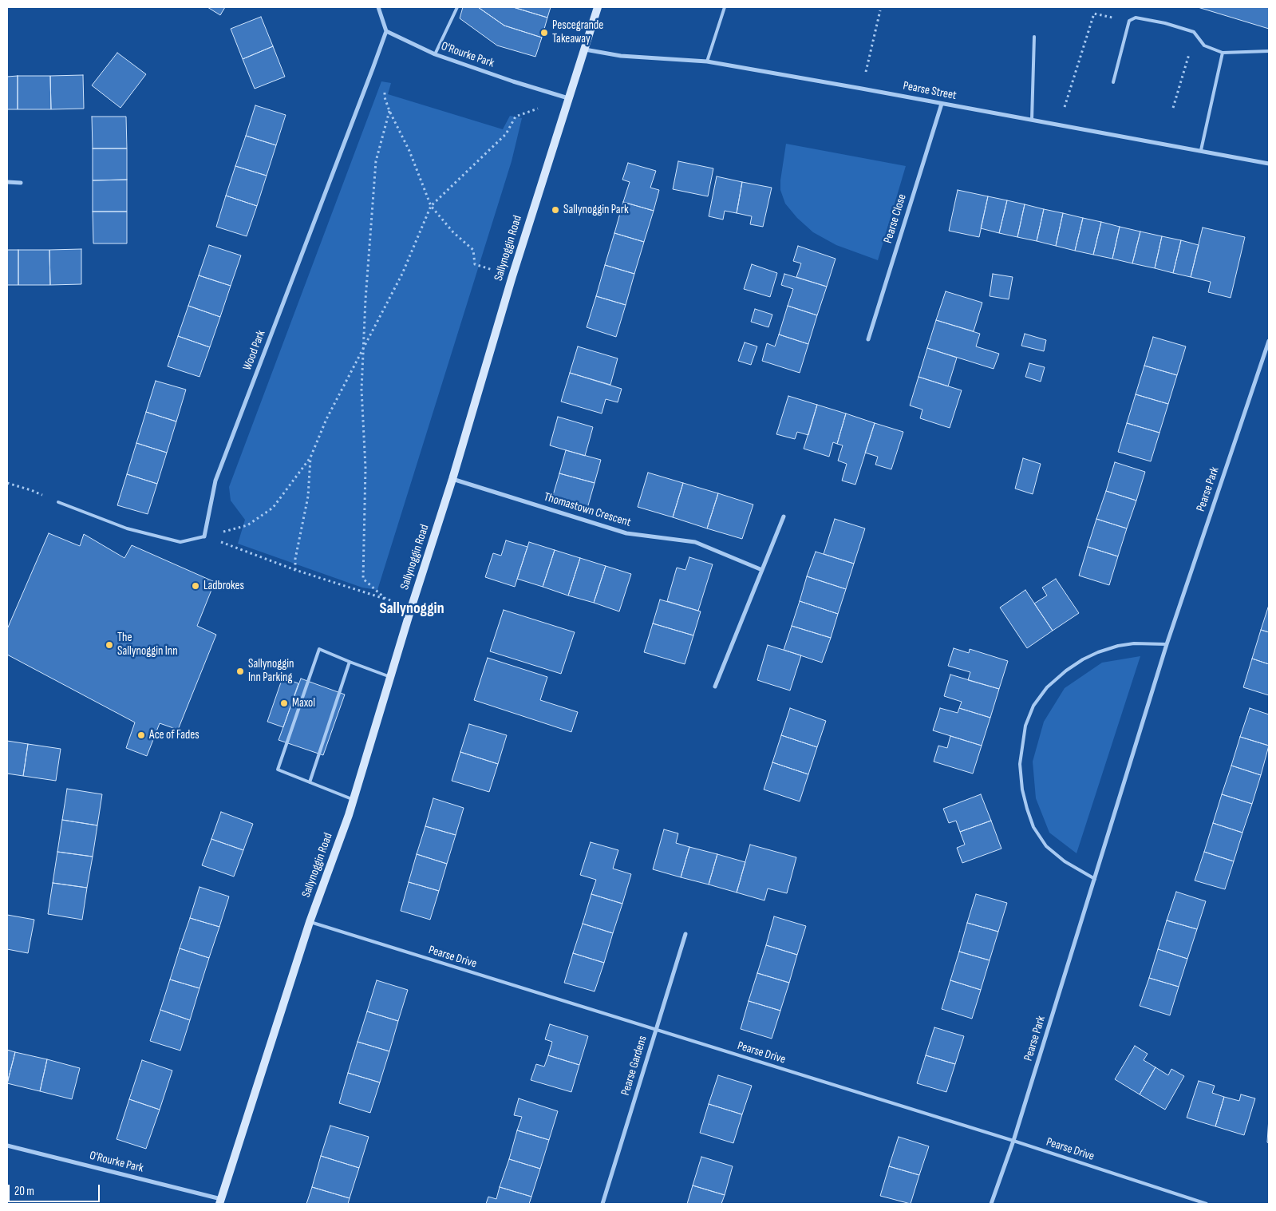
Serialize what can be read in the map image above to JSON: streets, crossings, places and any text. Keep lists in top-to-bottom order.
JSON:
{
  "streets": {
    "street": [
      "O'Rourke Park",
      "Pearse Street",
      "Pearse Close",
      "Sallynoggin Road",
      "Wood Park",
      "Pearse Park",
      "Thomastown Crescent",
      "Pearse Gardens"
    ],
    "lane": ["Pearse Drive"]
  },
  "crossings": [
    ["O'Rourke Park", "Sallynoggin Road"],
    ["O'Rourke Park", "Wood Park"],
    ["Pearse Street", "Pearse Close"],
    ["Pearse Street", "Sallynoggin Road"],
    ["Sallynoggin Road", "Thomastown Crescent"],
    ["Sallynoggin Road", "Pearse Drive"],
    ["Pearse Park", "Pearse Drive"],
    ["Pearse Drive", "Pearse Gardens"]
  ],
  "districts": ["Sallynoggin"],
  "places": [
    "Pescegrande Takeaway",
    "Sallynoggin Park",
    "Ladbrokes",
    "The Sallynoggin Inn",
    "Sallynoggin Inn Parking",
    "Maxol",
    "Ace of Fades"
  ],
  "scale_bar": "20 m"
}
